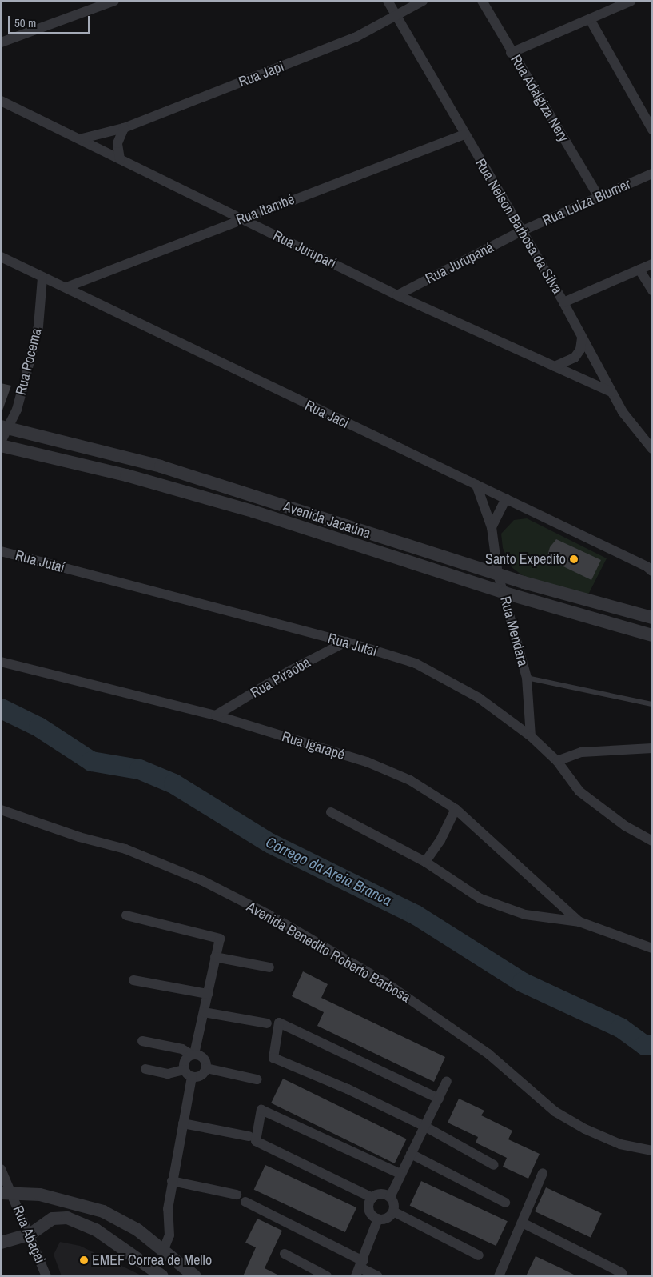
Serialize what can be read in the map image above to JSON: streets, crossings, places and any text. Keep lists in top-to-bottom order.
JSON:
{
  "streets": {
    "street": [
      "Rua Japi",
      "Rua Adalgiza Nery",
      "Rua Luiza Blumer",
      "Rua Itambé",
      "Rua Nelson Barbosa da Silva",
      "Rua Jurupari",
      "Rua Jurupaná",
      "Rua Pocema",
      "Rua Jaci",
      "Avenida Jacaúna",
      "Rua Jutaí",
      "Rua Mendara",
      "Rua Piraoba",
      "Rua Igarapé",
      "Avenida Benedito Roberto Barbosa",
      "Rua Abaçai"
    ]
  },
  "crossings": [
    ["Rua Japi", "Rua Nelson Barbosa da Silva"],
    ["Rua Japi", "Rua Jurupari"],
    ["Rua Adalgiza Nery", "Rua Luiza Blumer"],
    ["Rua Luiza Blumer", "Rua Nelson Barbosa da Silva"],
    ["Rua Luiza Blumer", "Rua Jurupaná"],
    ["Rua Itambé", "Rua Nelson Barbosa da Silva"],
    ["Rua Itambé", "Rua Jurupari"],
    ["Rua Itambé", "Rua Jaci"],
    ["Rua Nelson Barbosa da Silva", "Rua Jurupari"],
    ["Rua Nelson Barbosa da Silva", "Rua Jurupaná"],
    ["Rua Jurupari", "Rua Jurupaná"],
    ["Rua Pocema", "Rua Jaci"],
    ["Rua Pocema", "Avenida Jacaúna"],
    ["Rua Jaci", "Rua Mendara"],
    ["Avenida Jacaúna", "Rua Mendara"],
    ["Rua Jutaí", "Rua Mendara"],
    ["Rua Jutaí", "Rua Piraoba"],
    ["Rua Piraoba", "Rua Igarapé"]
  ],
  "water": ["Córrego da Areia Branca"],
  "places": ["Santo Expedito", "EMEF Correa de Mello"],
  "scale_bar": "50 m"
}
